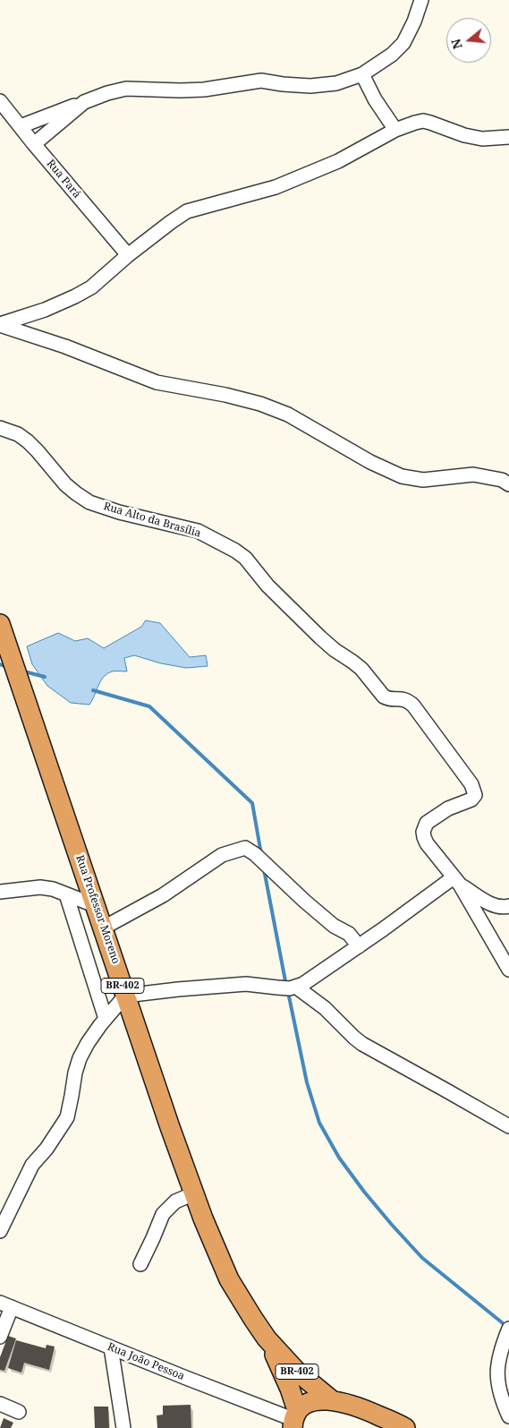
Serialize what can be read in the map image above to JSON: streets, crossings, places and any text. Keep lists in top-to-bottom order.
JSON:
{
  "streets": {
    "highway": ["Rua Professor Moreno", "BR-402"],
    "street": ["Rua Pará", "Rua Alto da Brasília", "Rua João Pessoa"]
  },
  "crossings": [
    ["Rua Professor Moreno", "BR-402"],
    ["BR-402", "Rua João Pessoa"]
  ],
  "north": "left"
}
